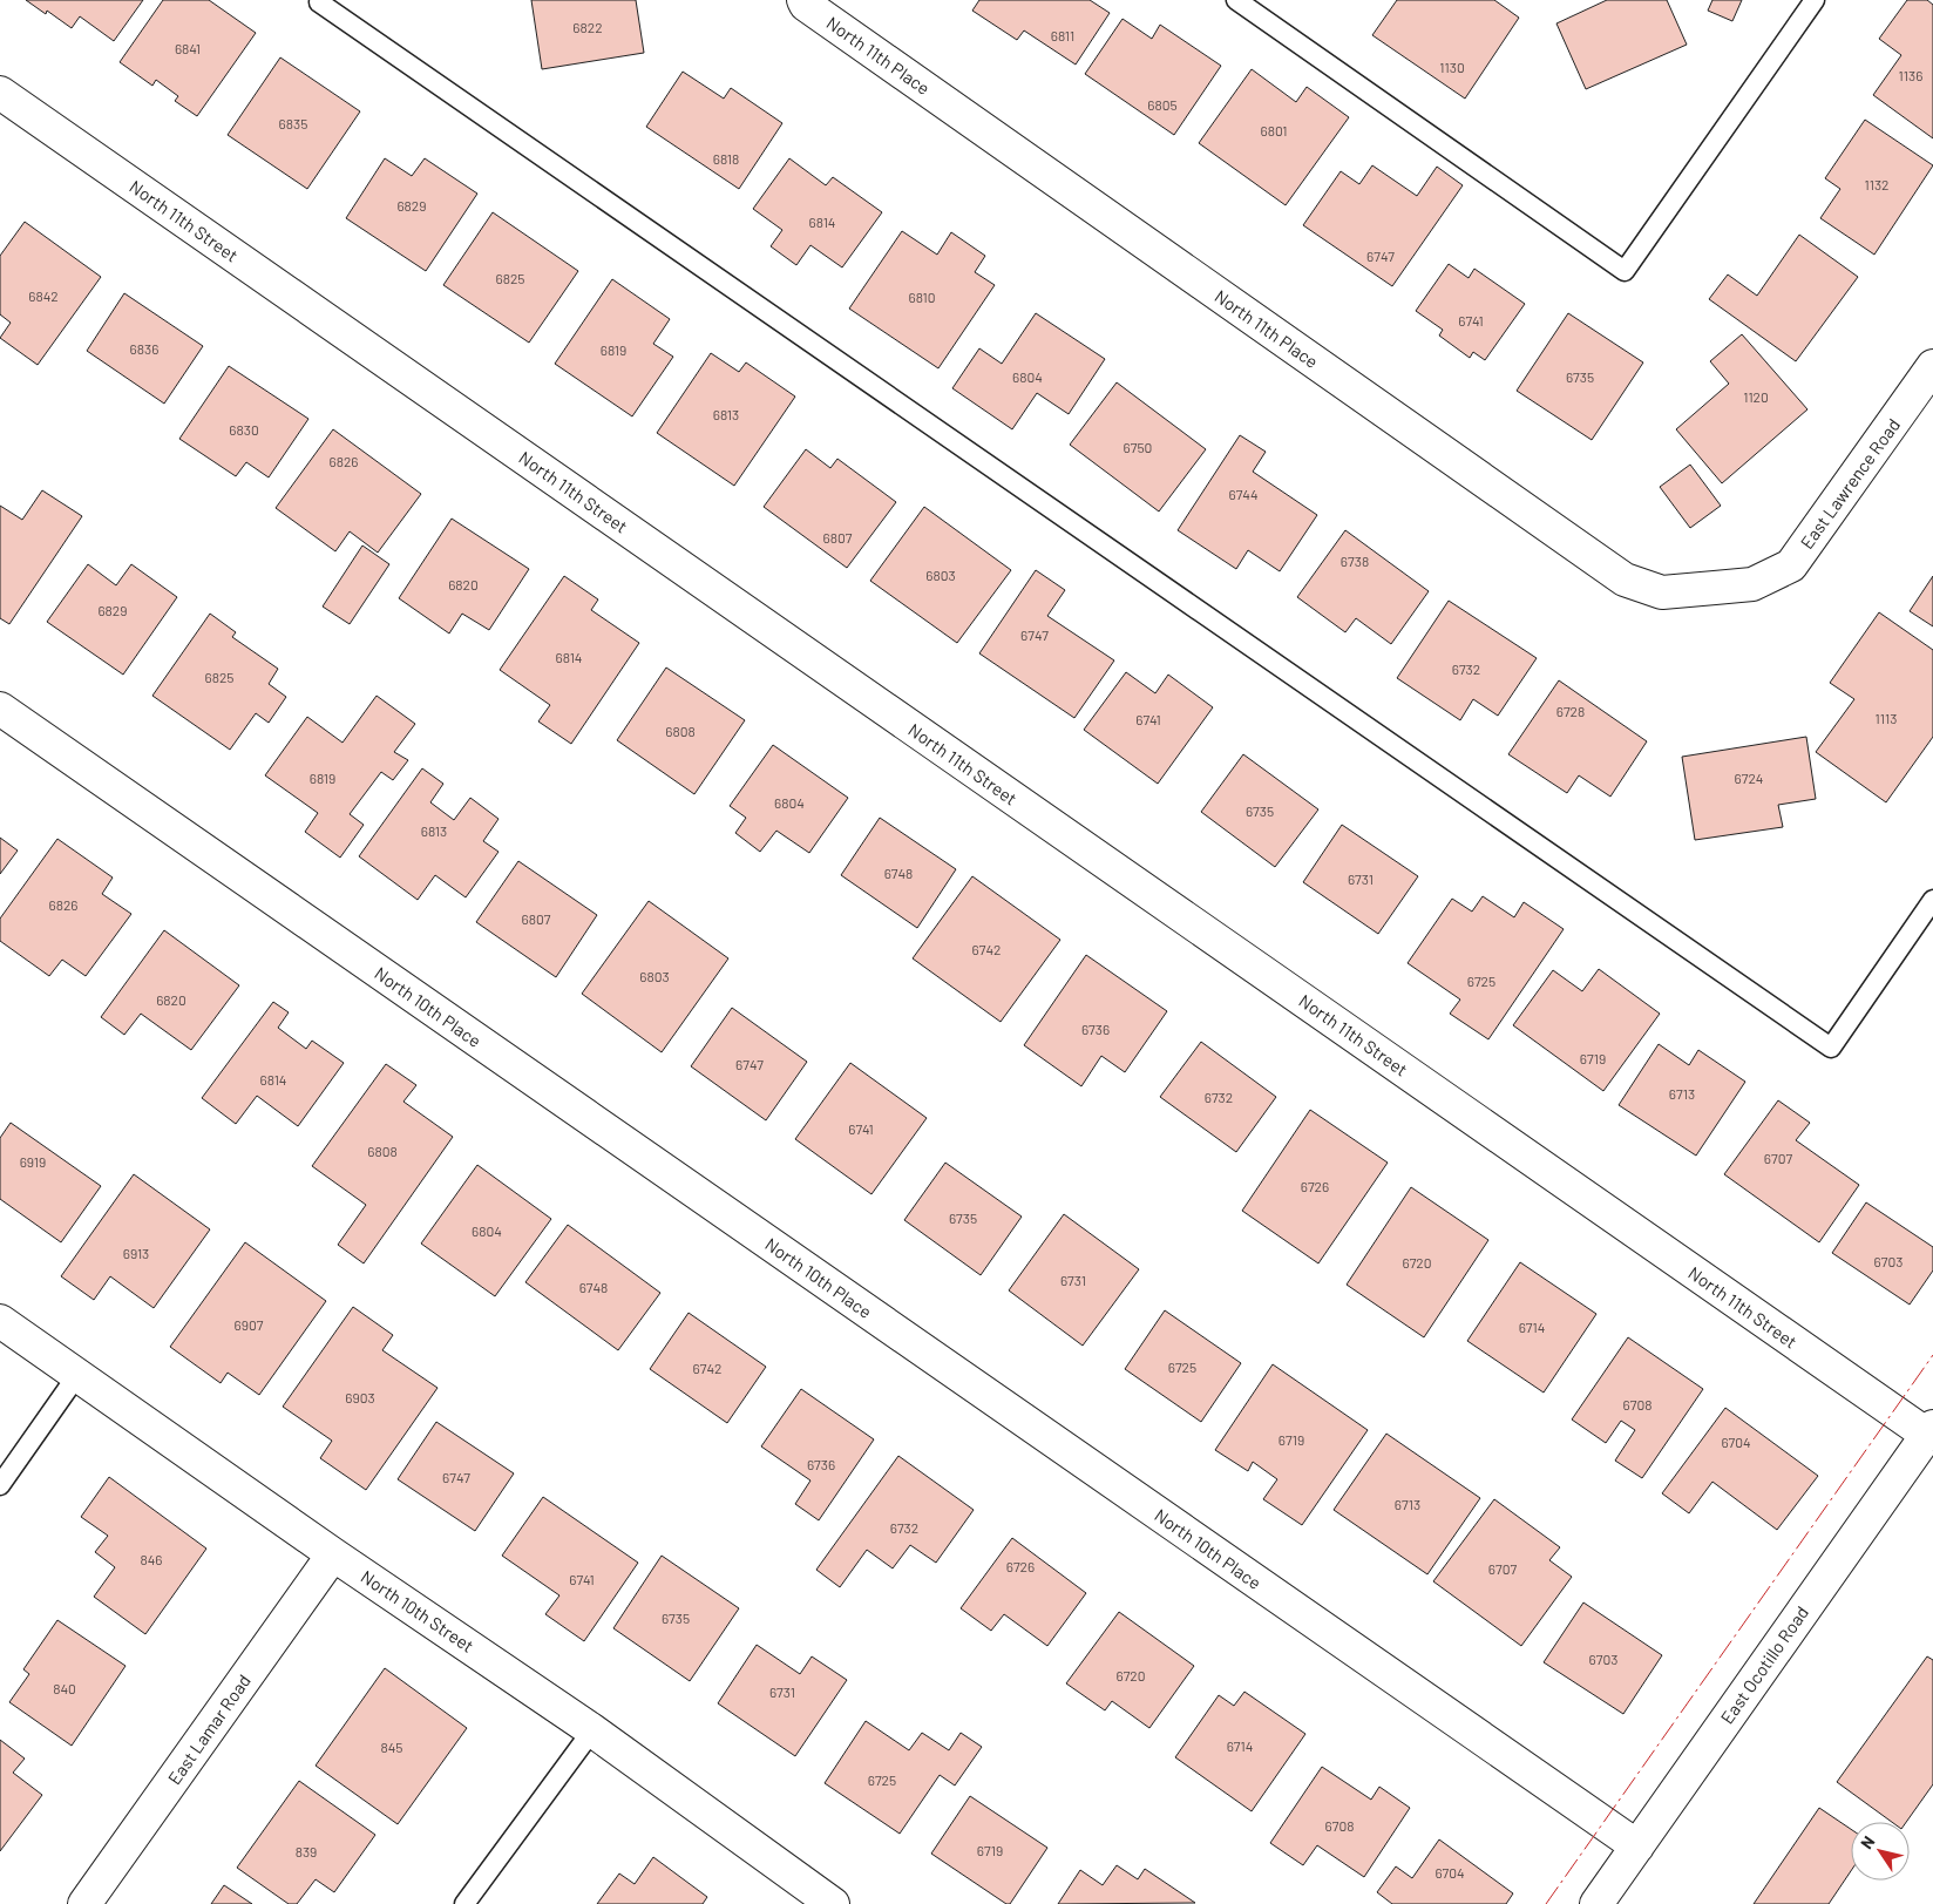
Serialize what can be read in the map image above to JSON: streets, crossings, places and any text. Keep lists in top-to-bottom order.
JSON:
{
  "streets": {
    "street": [
      "North 11th Place",
      "North 11th Street",
      "East Lawrence Road",
      "North 10th Place",
      "North 10th Street",
      "East Ocotillo Road",
      "East Lamar Road"
    ]
  },
  "crossings": [
    ["North 11th Place", "East Lawrence Road"],
    ["North 11th Street", "East Ocotillo Road"],
    ["North 10th Place", "East Ocotillo Road"],
    ["North 10th Street", "East Lamar Road"]
  ],
  "house_numbers": [
    "6822",
    "6811",
    "6841",
    "1130",
    "1136",
    "6805",
    "6835",
    "6801",
    "6818",
    "1132",
    "6829",
    "6814",
    "6747",
    "6825",
    "6842",
    "6810",
    "6741",
    "6836",
    "6819",
    "6804",
    "6735",
    "1120",
    "6813",
    "6830",
    "6750",
    "6826",
    "6744",
    "6807",
    "6738",
    "6803",
    "6820",
    "6829",
    "6747",
    "6814",
    "6732",
    "6825",
    "6728",
    "1113",
    "6741",
    "6808",
    "6819",
    "6724",
    "6804",
    "6735",
    "6813",
    "6748",
    "6731",
    "6826",
    "6807",
    "6742",
    "6803",
    "6725",
    "6820",
    "6736",
    "6719",
    "6747",
    "6814",
    "6713",
    "6732",
    "6741",
    "6808",
    "6707",
    "6919",
    "6726",
    "6735",
    "6804",
    "6913",
    "6703",
    "6720",
    "6731",
    "6748",
    "6907",
    "6714",
    "6725",
    "6742",
    "6903",
    "6708",
    "6719",
    "6704",
    "6736",
    "6747",
    "6713",
    "6732",
    "846",
    "6726",
    "6707",
    "6741",
    "6735",
    "6703",
    "6720",
    "840",
    "6731",
    "6714",
    "845",
    "6725",
    "6708",
    "6719",
    "839",
    "6704"
  ],
  "north": "top left"
}
